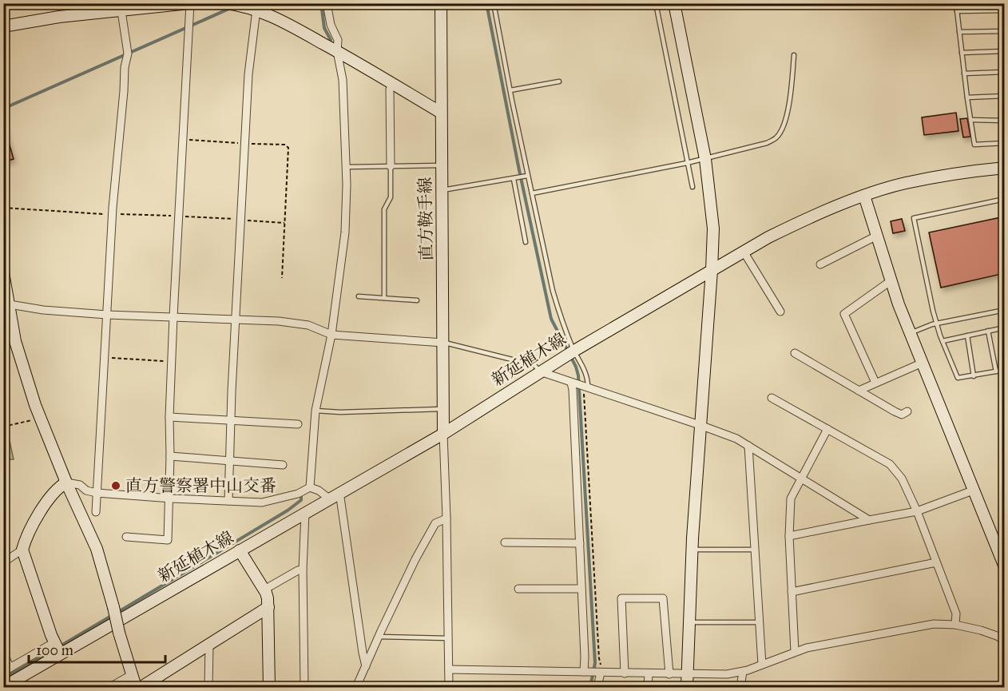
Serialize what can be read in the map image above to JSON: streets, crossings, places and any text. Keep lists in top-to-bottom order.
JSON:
{
  "streets": {
    "street": ["直方鞍手線", "新延植木線"]
  },
  "crossings": [
    ["直方鞍手線", "新延植木線"]
  ],
  "places": ["直方警察署中山交番"],
  "scale_bar": "100 m"
}
